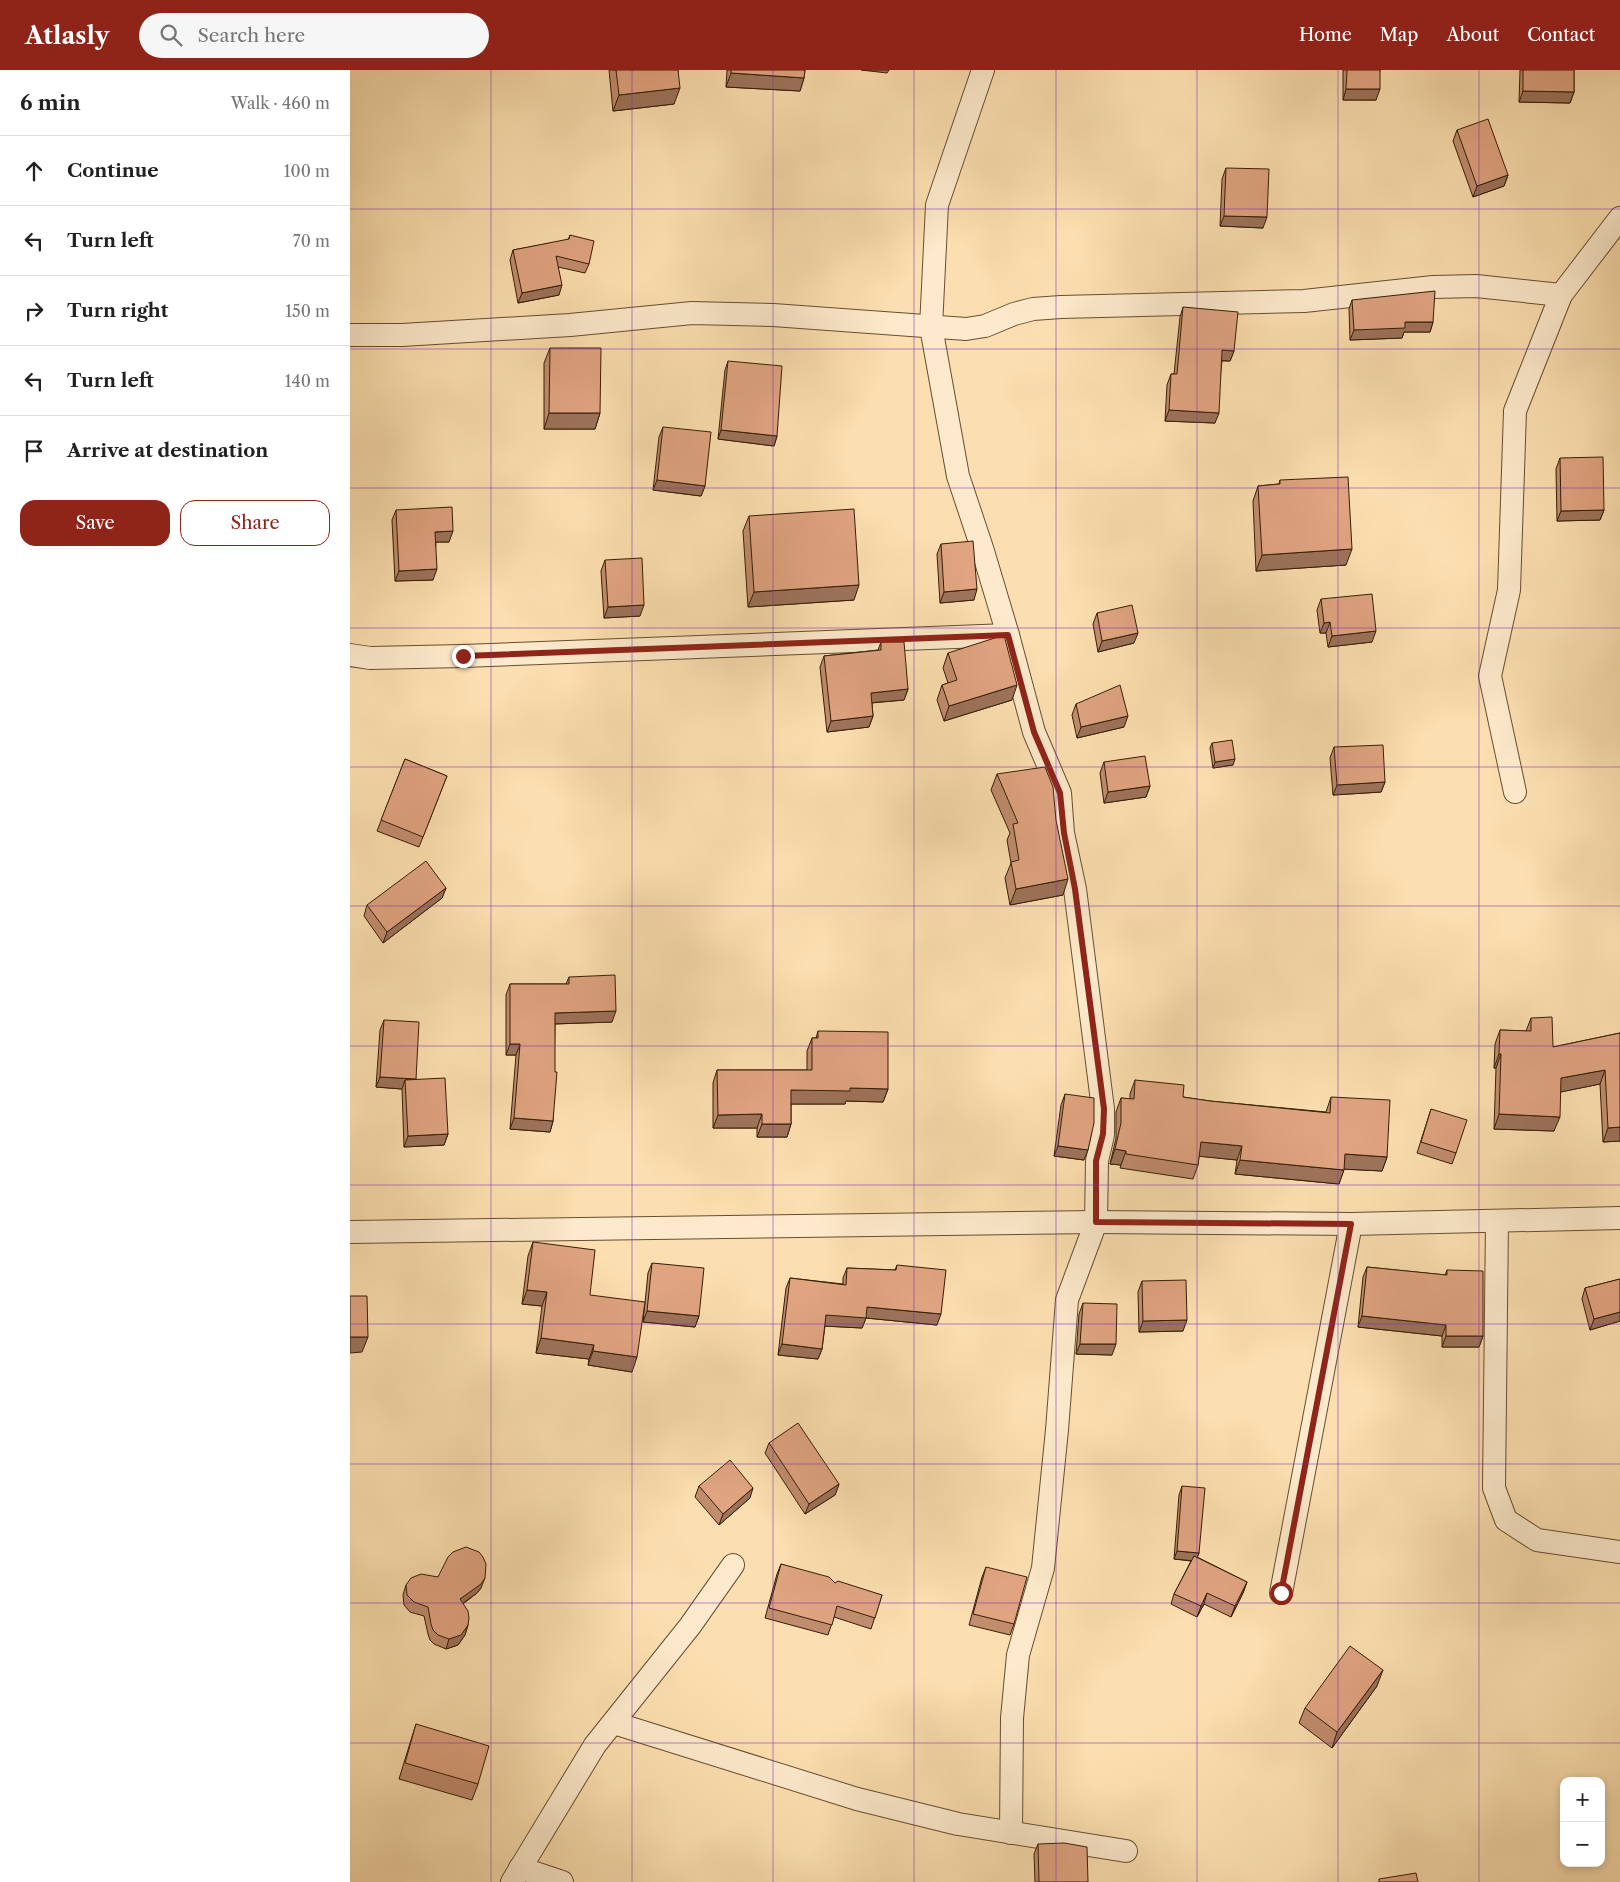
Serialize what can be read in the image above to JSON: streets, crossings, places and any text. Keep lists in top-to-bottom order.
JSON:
{
  "page": {
    "header": "Atlasly",
    "search": "Search here",
    "nav": [
      "Home",
      "Map",
      "About",
      "Contact"
    ],
    "heading": ["6 min", "Walk · 460 m"],
    "list": [
      ["Continue", "100 m"],
      ["Turn left", "70 m"],
      ["Turn right", "150 m"],
      ["Turn left", "140 m"],
      "Arrive at destination"
    ],
    "buttons": ["Save", "Share"],
    "map_buttons": ["+", "−"]
  }
}
